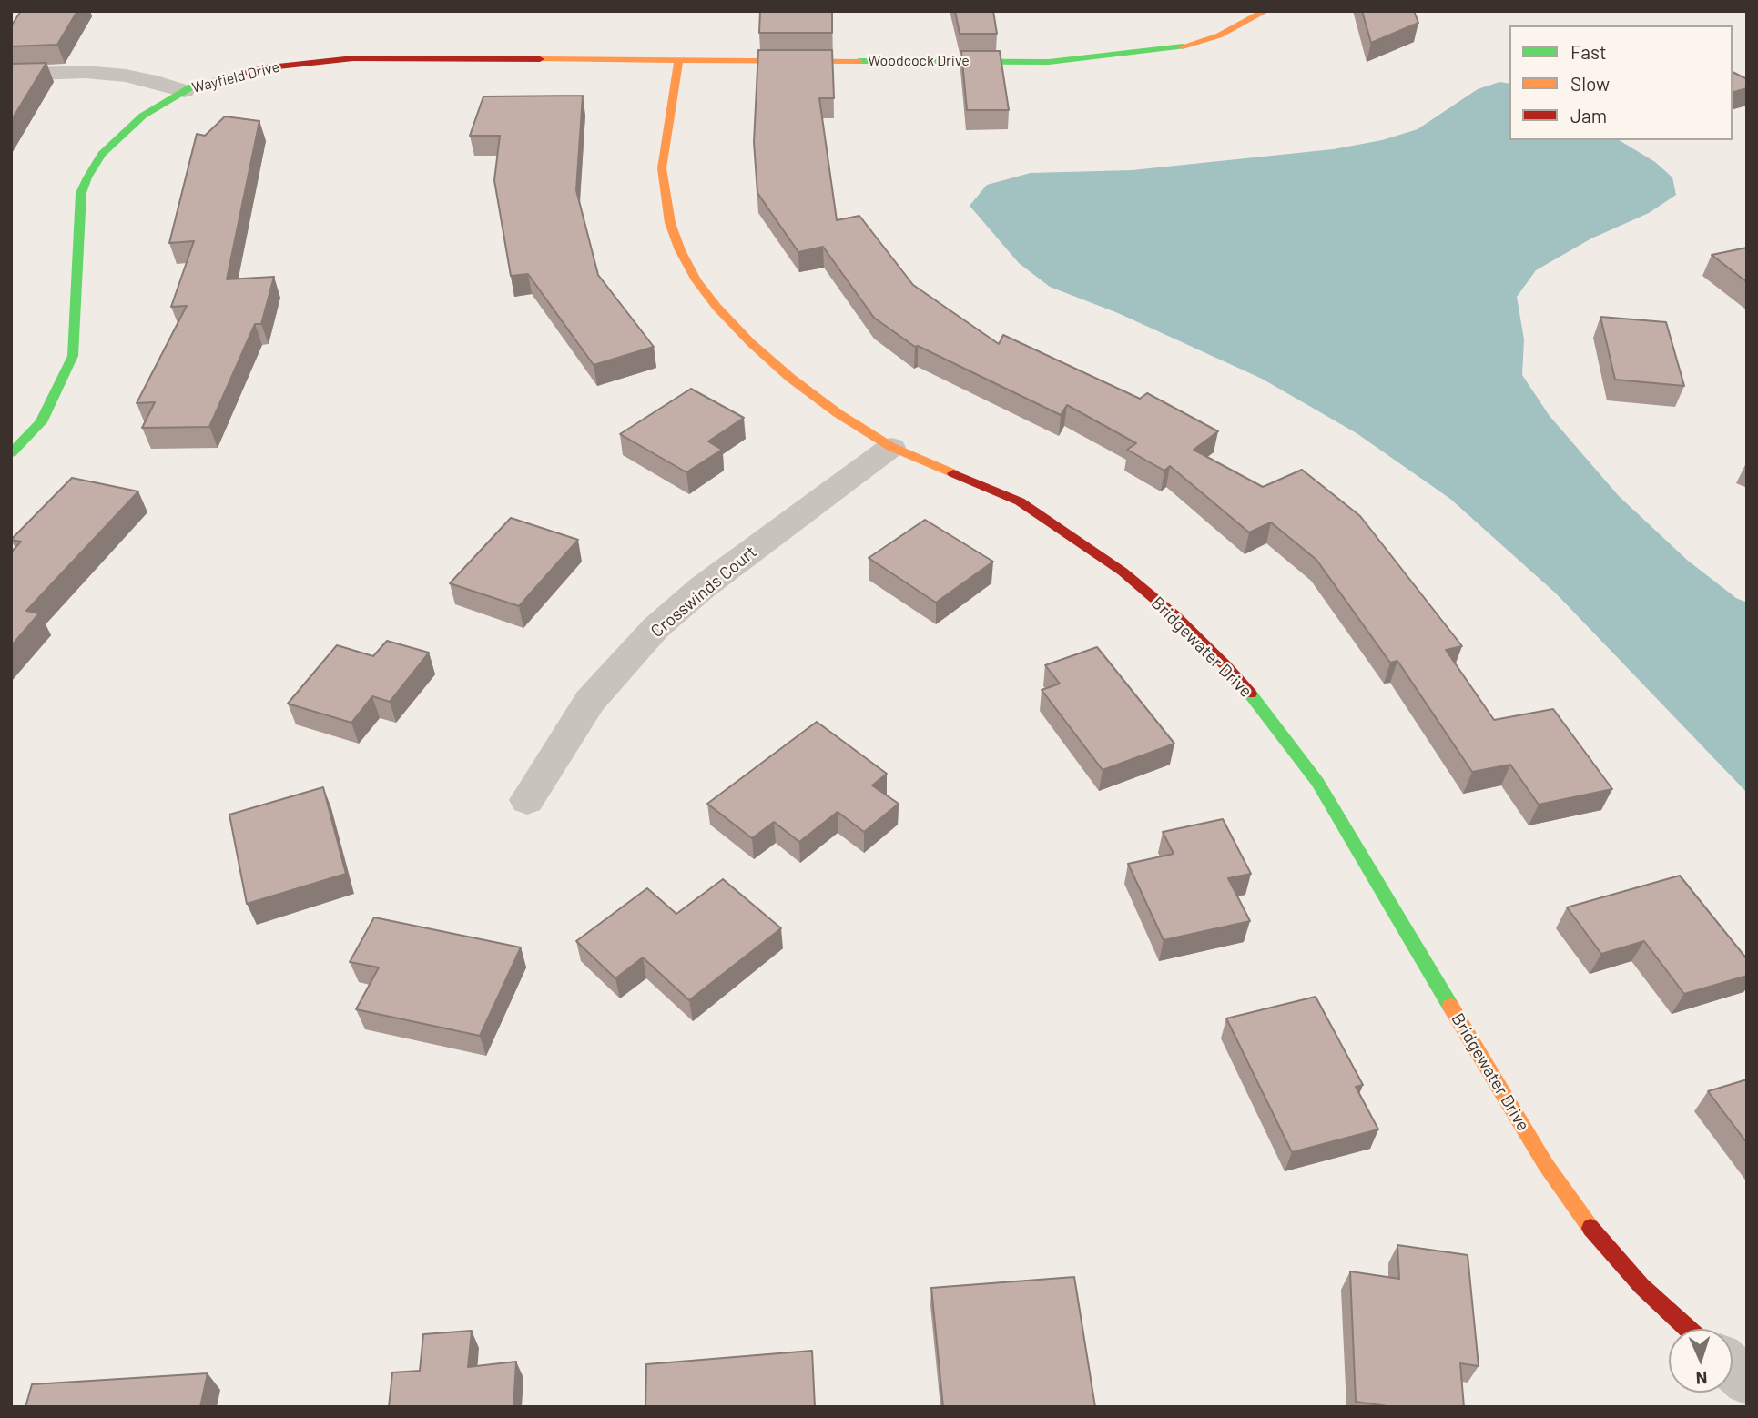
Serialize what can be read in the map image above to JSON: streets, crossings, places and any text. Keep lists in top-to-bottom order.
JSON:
{
  "streets": {
    "street": [
      "Woodcock Drive",
      "Wayfield Drive",
      "Crosswinds Court",
      "Bridgewater Drive"
    ]
  },
  "crossings": [
    ["Woodcock Drive", "Wayfield Drive"],
    ["Woodcock Drive", "Bridgewater Drive"],
    ["Wayfield Drive", "Bridgewater Drive"],
    ["Crosswinds Court", "Bridgewater Drive"]
  ],
  "legend": ["Fast", "Slow", "Jam"],
  "north": "bottom"
}
